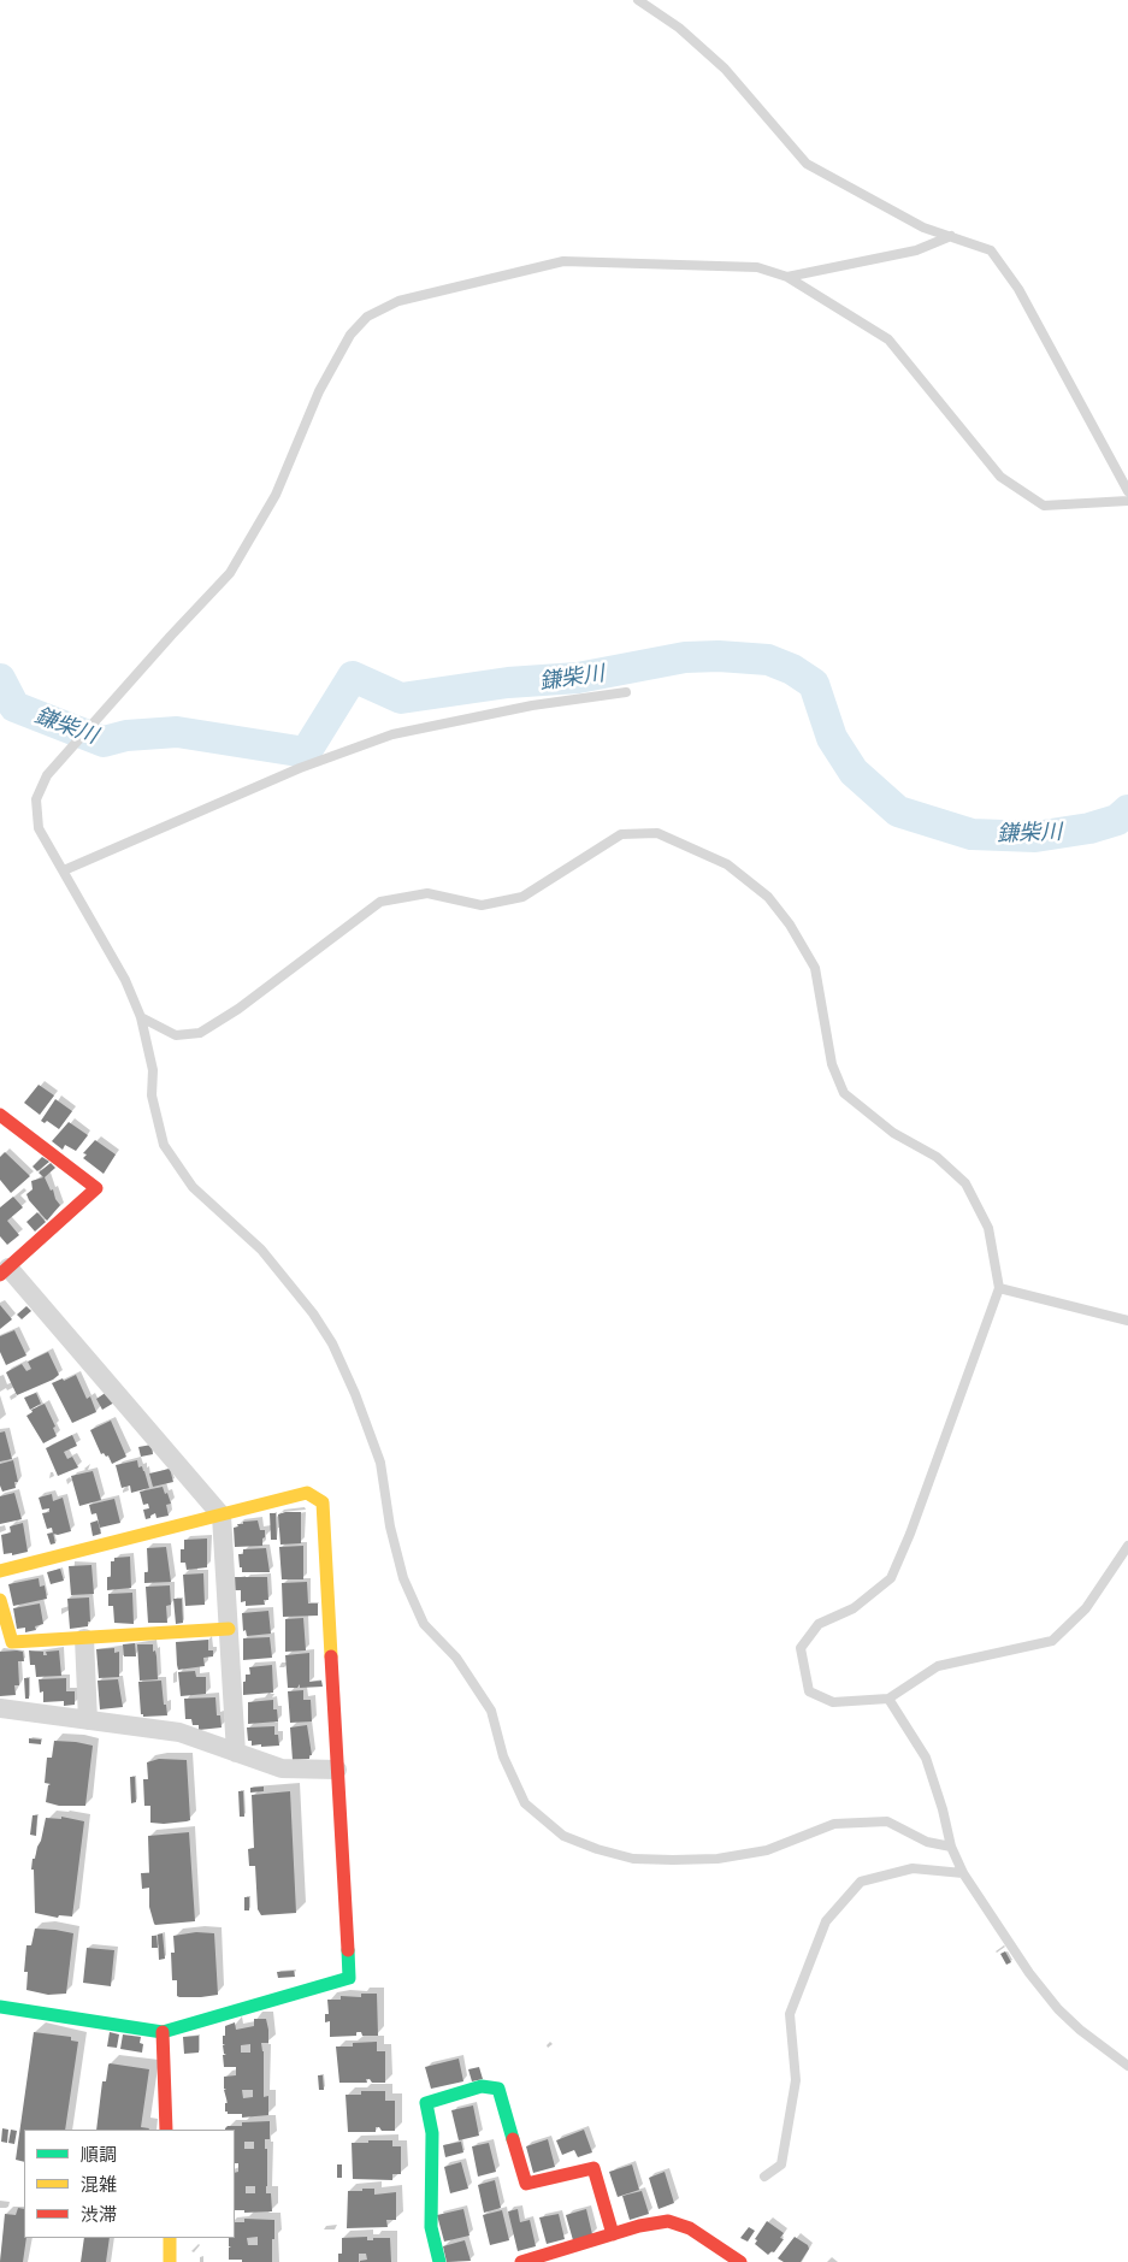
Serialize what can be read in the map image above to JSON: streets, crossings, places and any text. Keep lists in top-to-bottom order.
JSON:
{
  "water": ["鎌柴川"],
  "legend": ["順調", "混雑", "渋滞"]
}
